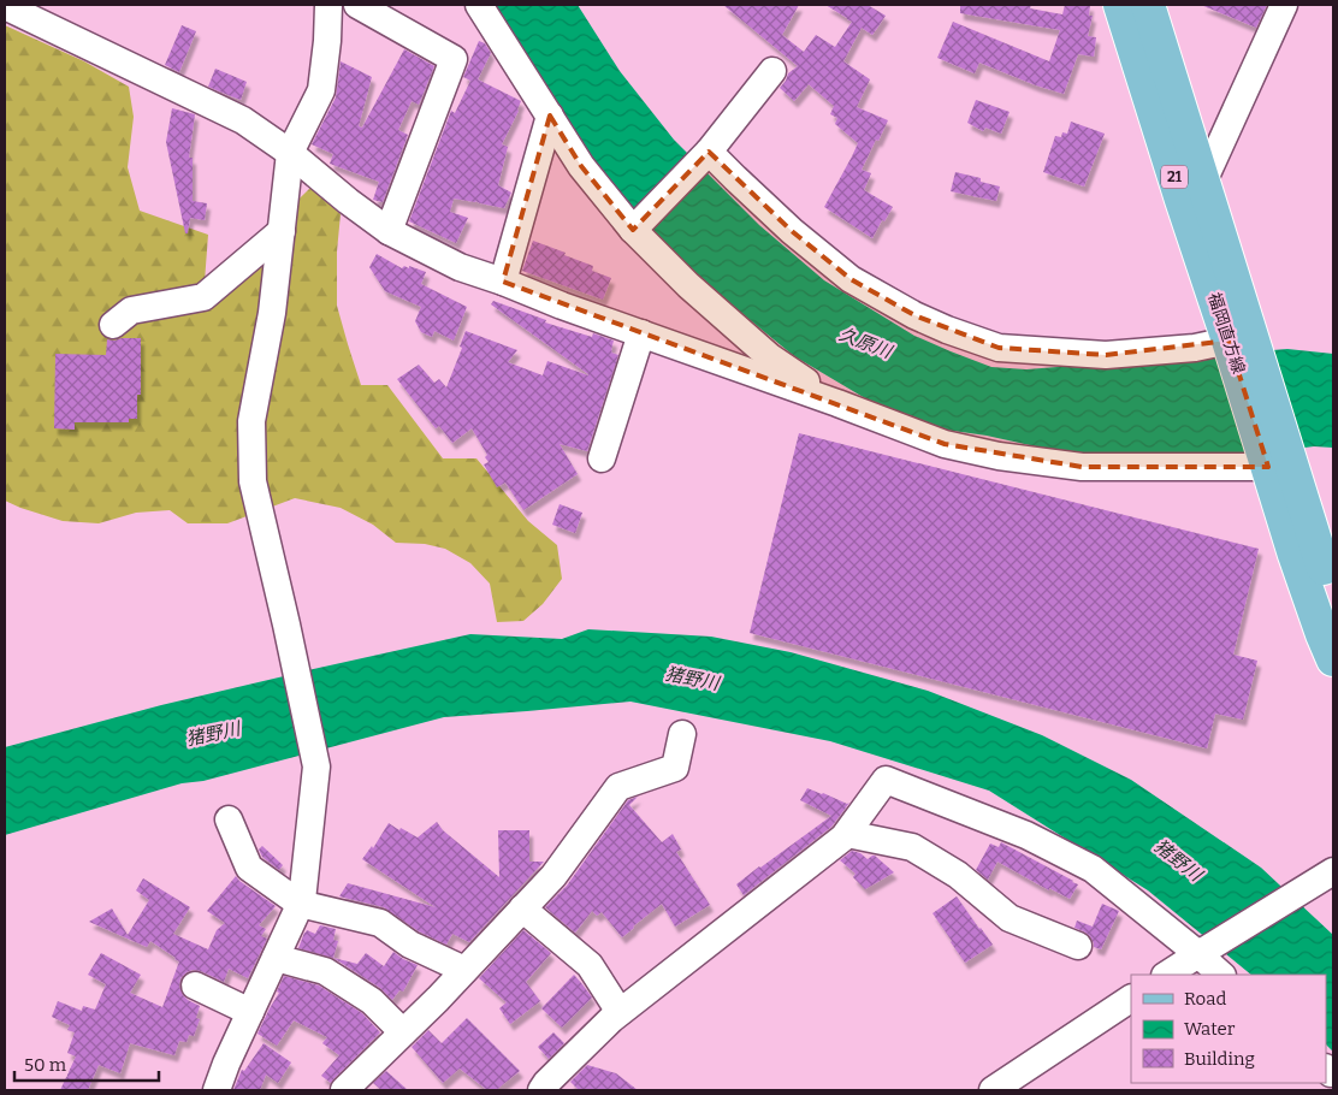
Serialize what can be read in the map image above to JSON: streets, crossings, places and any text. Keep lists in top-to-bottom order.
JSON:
{
  "streets": {
    "main road": ["21", "福岡直方線"]
  },
  "water": ["久原川", "猪野川"],
  "legend": ["Road", "Water", "Building"],
  "scale_bar": "50 m"
}
